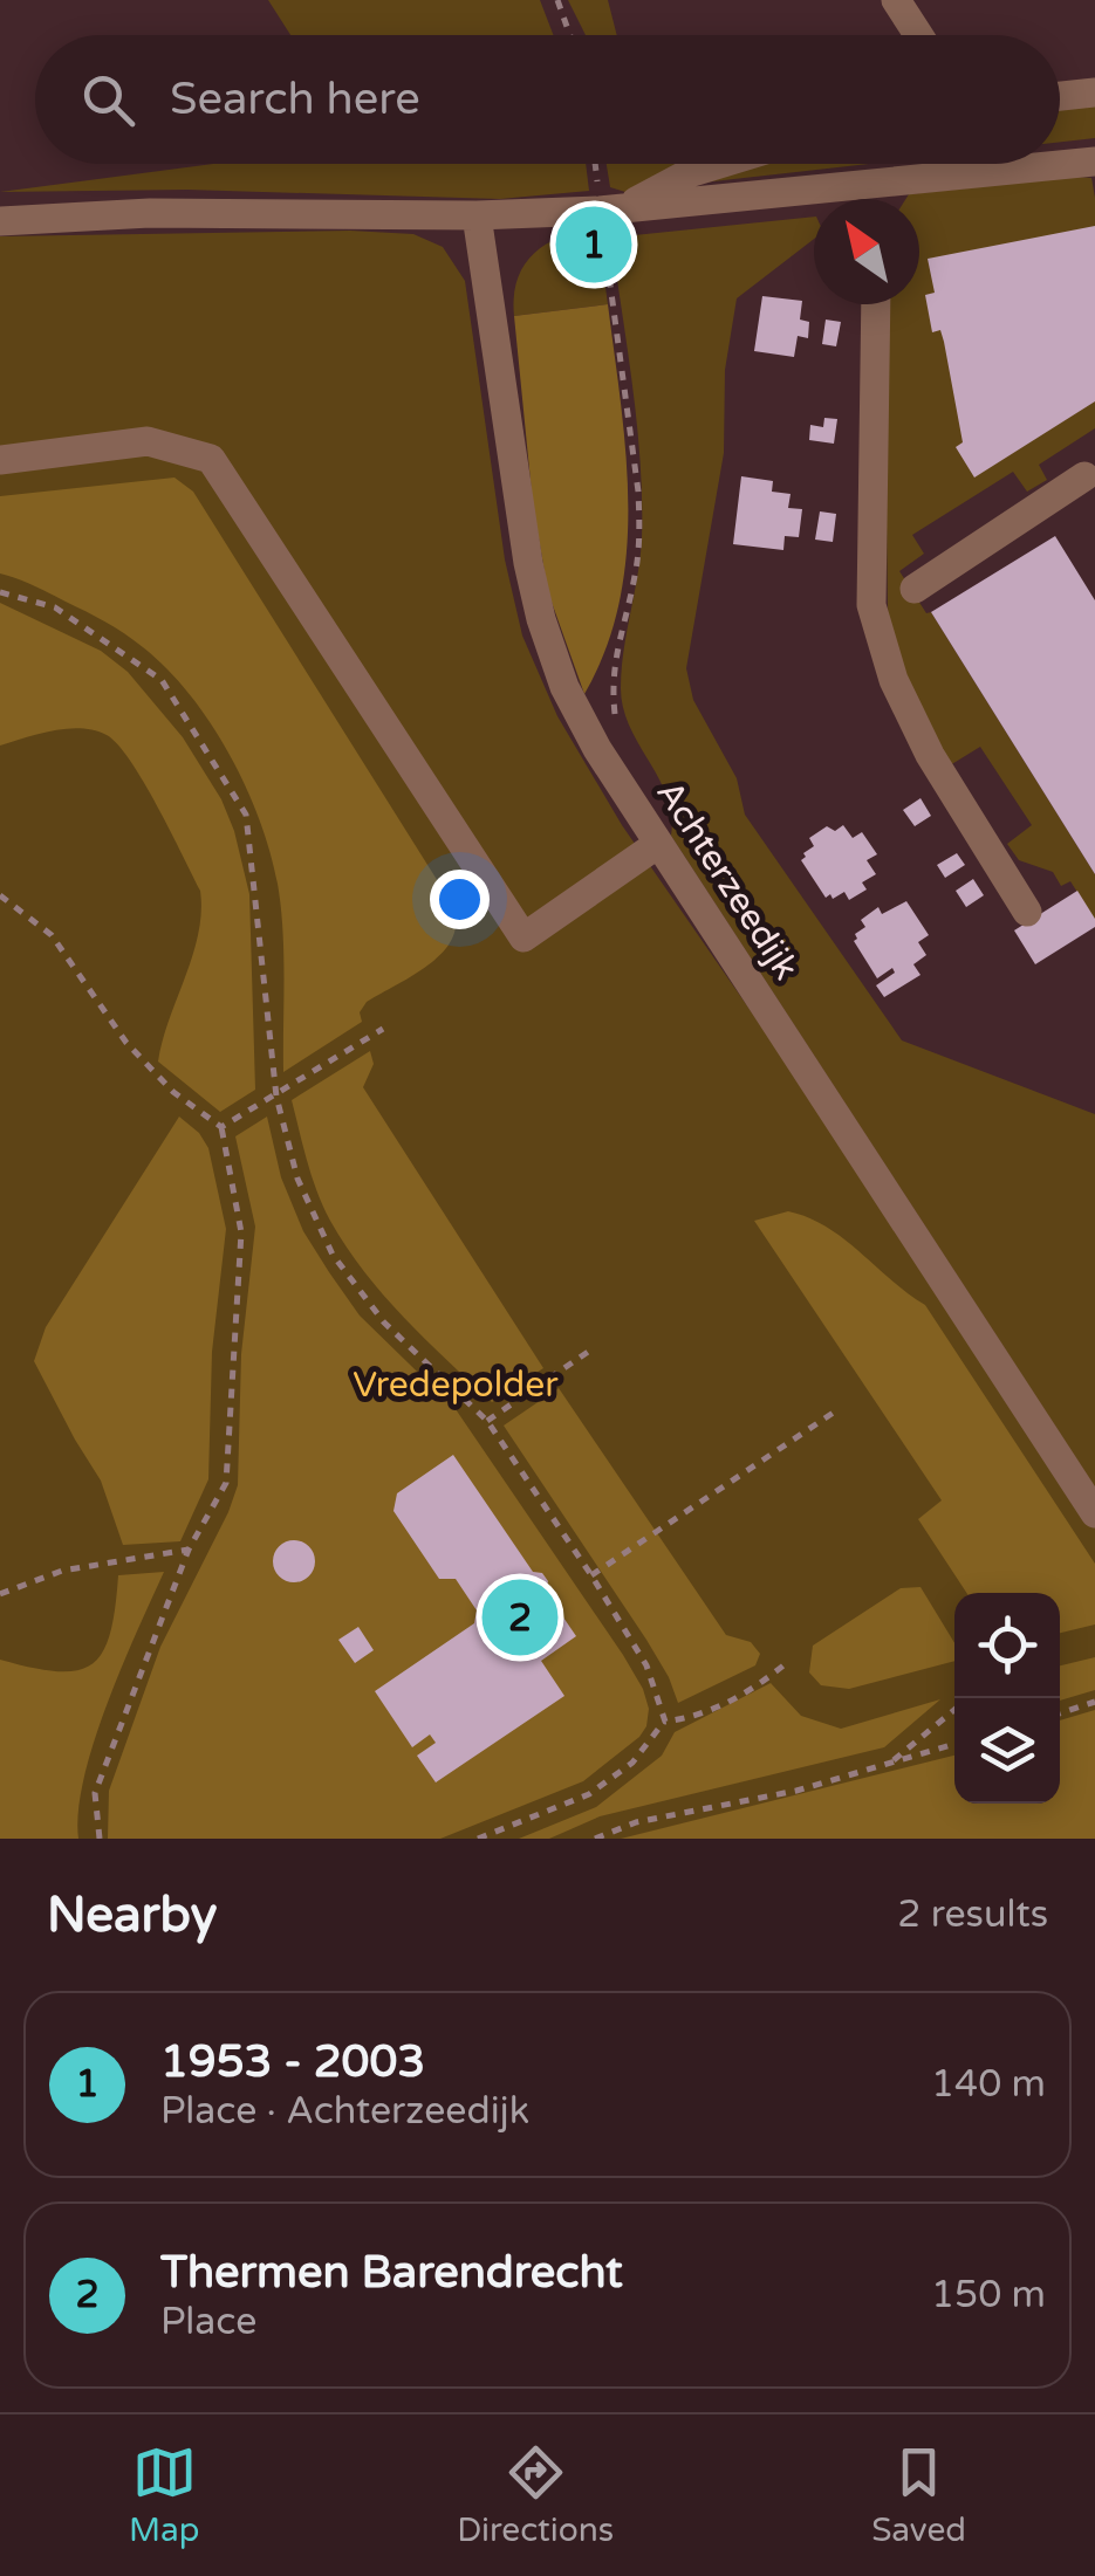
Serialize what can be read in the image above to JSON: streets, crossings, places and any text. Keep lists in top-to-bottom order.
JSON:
{
  "streets": {
    "street": ["Achterzeedijk"]
  },
  "parks": ["Vredepolder"],
  "north": "top left",
  "page": {
    "search": "Search here",
    "pins": ["1", "2"],
    "heading": ["Nearby", "2 results"],
    "list": [
      {
        "mark": "1",
        "name": "1953 - 2003",
        "note": "Place · Achterzeedijk",
        "value": "140 m"
      },
      {
        "mark": "2",
        "name": "Thermen Barendrecht",
        "note": "Place",
        "value": "150 m"
      }
    ],
    "nav": ["Map", "Directions", "Saved"]
  }
}
